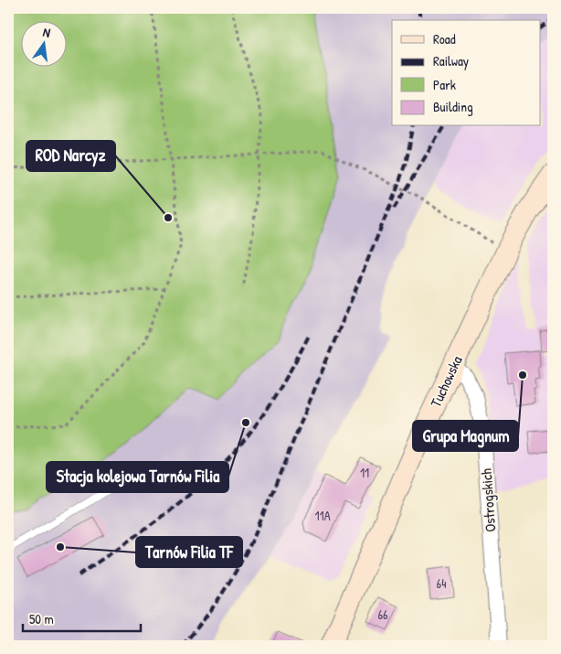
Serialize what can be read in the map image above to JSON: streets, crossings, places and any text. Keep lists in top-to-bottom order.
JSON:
{
  "streets": {
    "street": ["Tuchowska", "Ostrogskich"]
  },
  "crossings": [
    ["Tuchowska", "Ostrogskich"]
  ],
  "places": [
    "ROD Narcyz",
    "Grupa Magnum",
    "Stacja kolejowa Tarnów Filia",
    "Tarnów Filia TF"
  ],
  "house_numbers": [
    "11",
    "11A",
    "64",
    "66"
  ],
  "legend": [
    "Road",
    "Railway",
    "Park",
    "Building"
  ],
  "scale_bar": "50 m",
  "north": "top"
}
